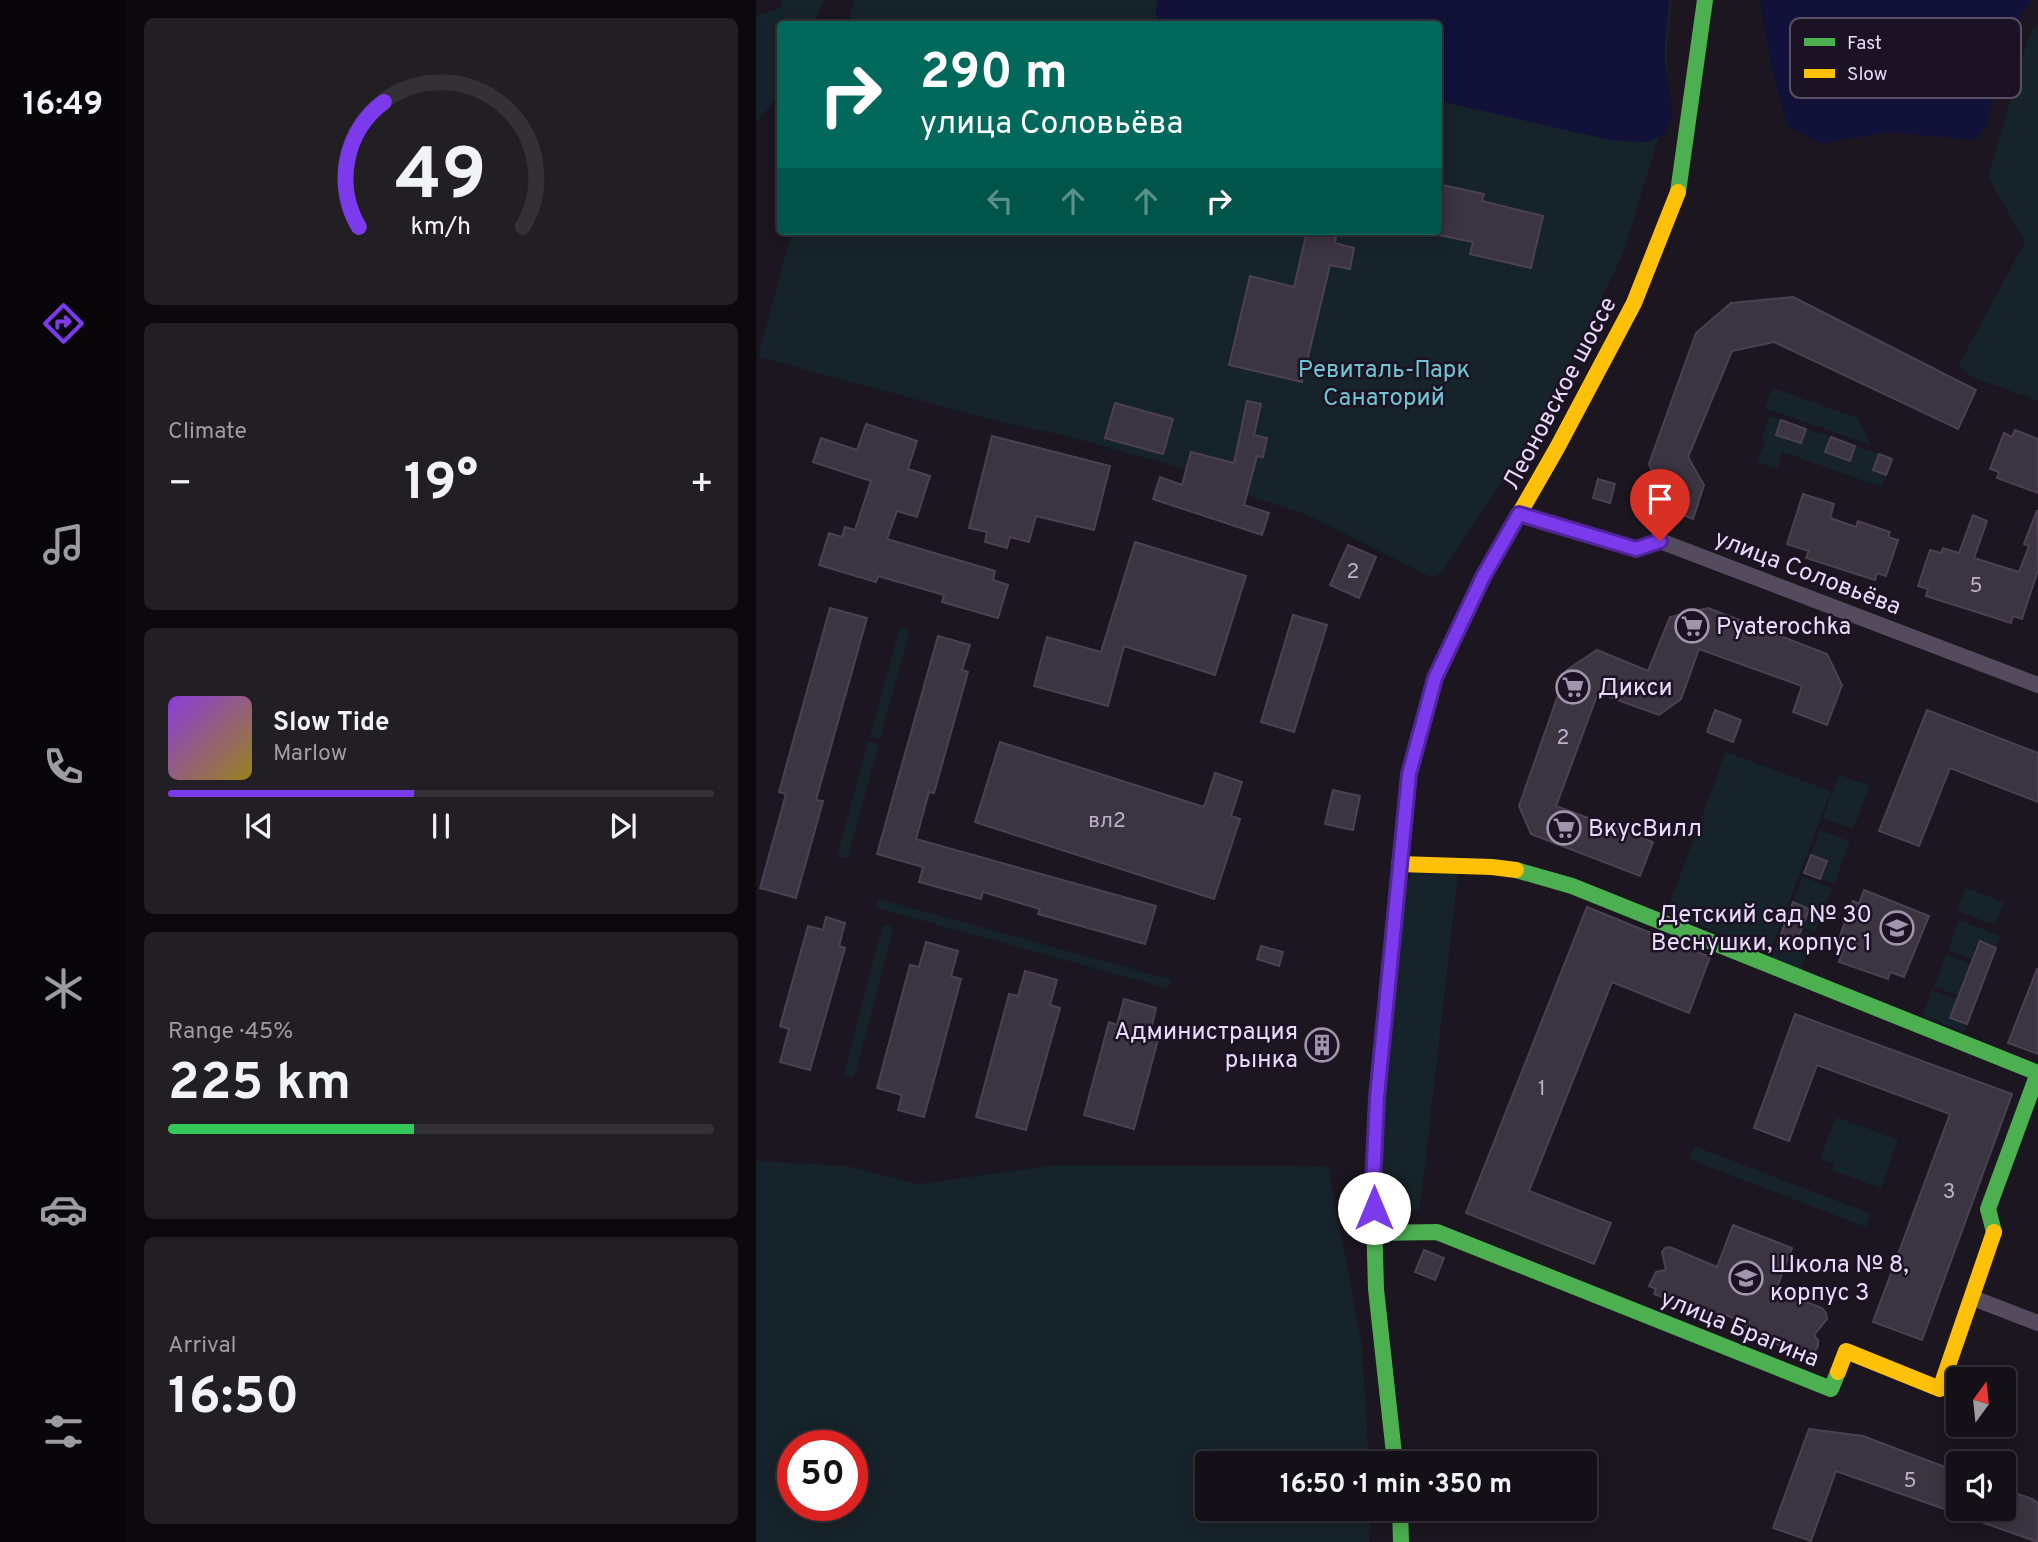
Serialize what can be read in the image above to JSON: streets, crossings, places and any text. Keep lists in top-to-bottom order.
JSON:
{
  "streets": {
    "street": ["Леоновское шоссе", "улица Соловьёва", "улица Брагина"]
  },
  "crossings": [
    ["Леоновское шоссе", "улица Соловьёва"],
    ["Леоновское шоссе", "улица Брагина"]
  ],
  "parks": ["Ревиталь-Парк Санаторий"],
  "places": {
    "supermarket": ["Pyaterochka", "Дикси", "ВкусВилл"],
    "school or university": ["Детский сад № 30 Веснушки, корпус 1", "Школа № 8, корпус 3"],
    "building": ["Администрация рынка"]
  },
  "house_numbers": [
    "2",
    "5",
    "2",
    "вл2",
    "1",
    "3",
    "5"
  ],
  "legend": ["Fast", "Slow"],
  "north": "top",
  "page": {
    "tabs": "16:49",
    "turn": ["290 m", "улица Соловьёва"],
    "tile": [
      "Climate",
      ["Range · 45%", "225 km"],
      ["Arrival", "16:50"]
    ],
    "heat": ["−", "19°", "+"],
    "song": ["Slow Tide", "Marlow"],
    "limit": "50",
    "trip": "16:50 · 1 min · 350 m",
    "gauge": ["49", "km/h"]
  }
}
